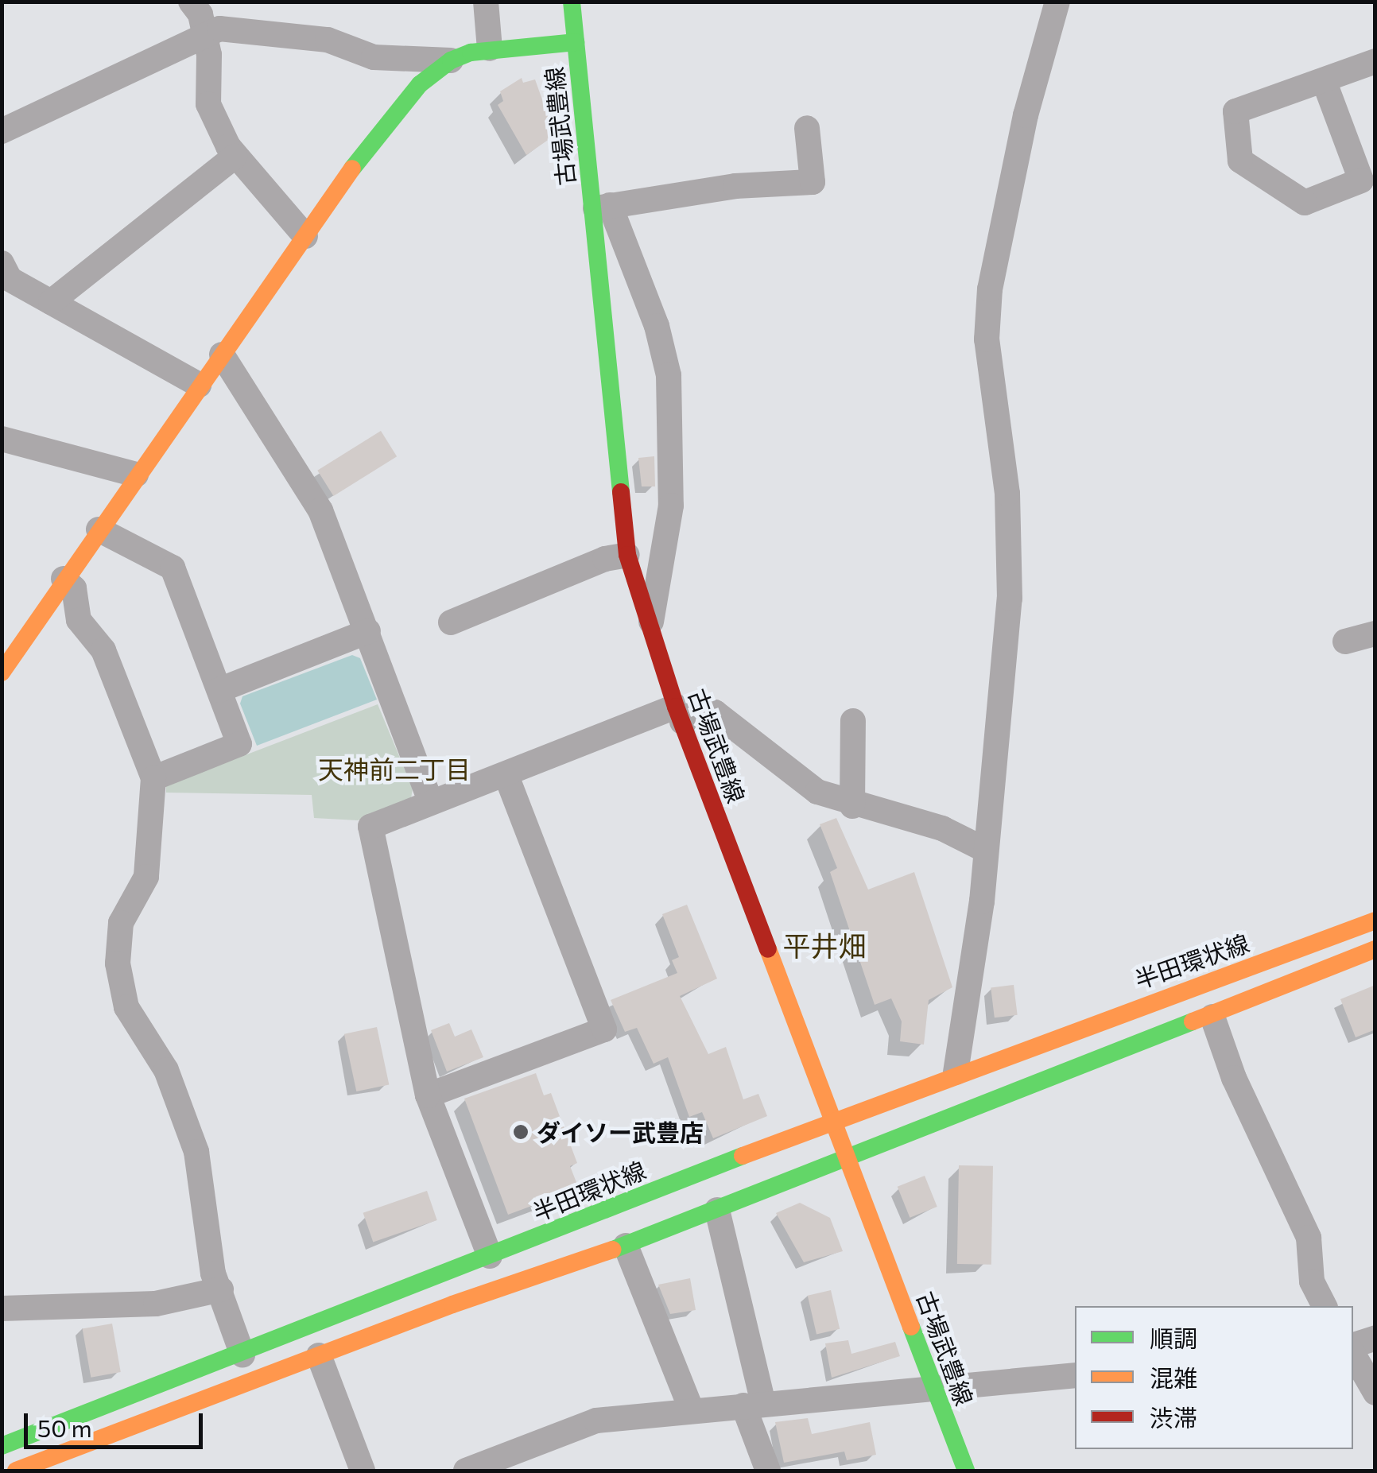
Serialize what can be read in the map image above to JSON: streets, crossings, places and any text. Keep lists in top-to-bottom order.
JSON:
{
  "streets": {
    "main road": ["古場武豊線", "半田環状線"]
  },
  "crossings": [
    ["古場武豊線", "半田環状線"]
  ],
  "districts": ["天神前二丁目", "平井畑"],
  "places": ["ダイソー武豊店"],
  "legend": ["順調", "混雑", "渋滞"],
  "scale_bar": "50 m"
}
